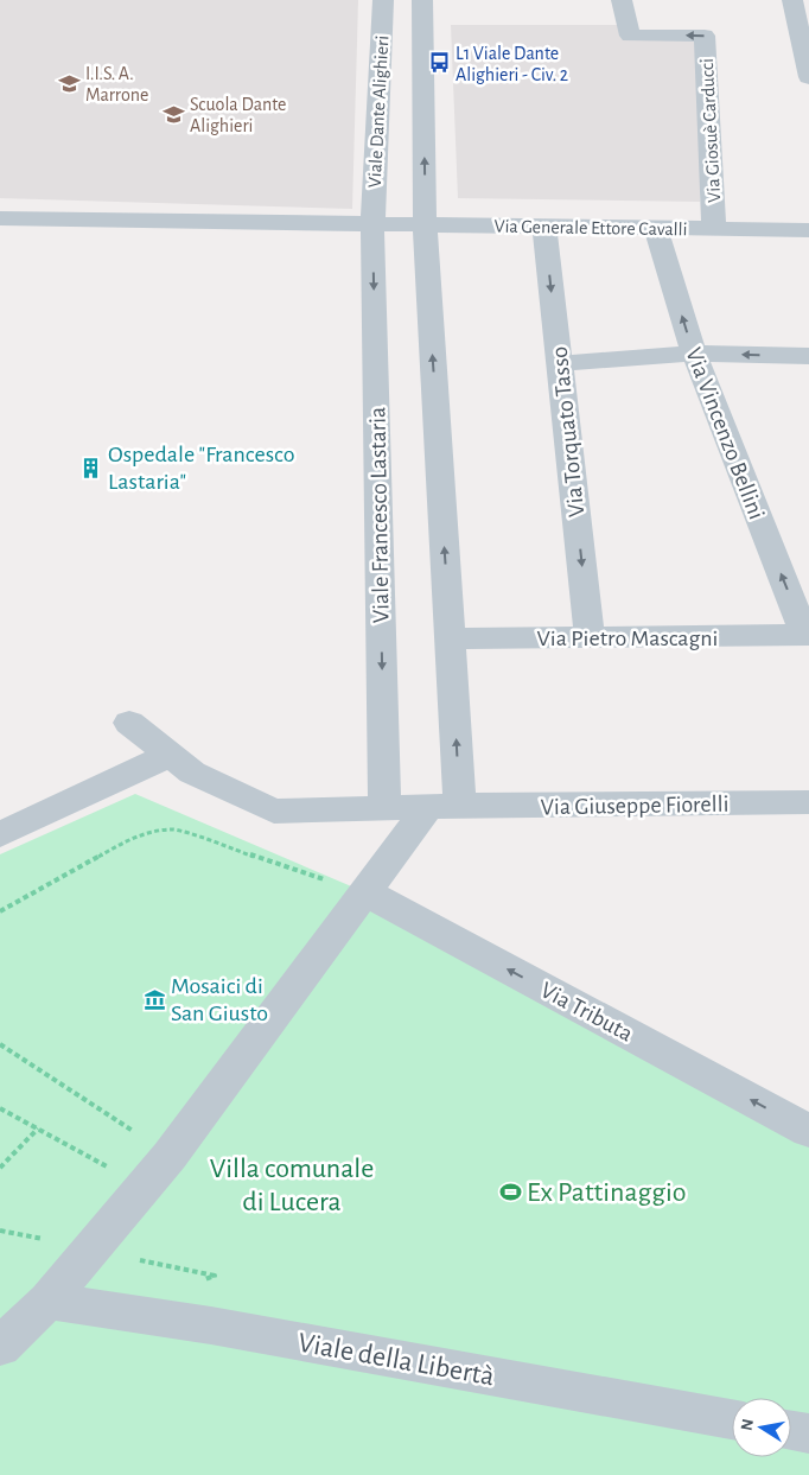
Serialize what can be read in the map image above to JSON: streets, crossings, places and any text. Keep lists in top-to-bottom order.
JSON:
{
  "streets": {
    "street": [
      "Viale Dante Alighieri",
      "Via Giosuè Carducci",
      "Via Generale Ettore Cavalli",
      "Via Torquato Tasso",
      "Via Vincenzo Bellini",
      "Viale Francesco Lastaria",
      "Via Pietro Mascagni",
      "Via Giuseppe Fiorelli",
      "Via Tributa",
      "Viale della Libertà"
    ]
  },
  "crossings": [
    ["Viale Dante Alighieri", "Via Generale Ettore Cavalli"],
    ["Viale Dante Alighieri", "Viale Francesco Lastaria"],
    ["Via Giosuè Carducci", "Via Generale Ettore Cavalli"],
    ["Via Generale Ettore Cavalli", "Via Torquato Tasso"],
    ["Via Generale Ettore Cavalli", "Via Vincenzo Bellini"],
    ["Via Generale Ettore Cavalli", "Viale Francesco Lastaria"],
    ["Via Torquato Tasso", "Via Pietro Mascagni"],
    ["Via Vincenzo Bellini", "Via Pietro Mascagni"],
    ["Viale Francesco Lastaria", "Via Giuseppe Fiorelli"]
  ],
  "one_way": ["Via Tributa"],
  "parks": ["Villa comunale di Lucera"],
  "places": {
    "bus stop": ["L1 Viale Dante Alighieri - Civ. 2"],
    "school or university": ["I.I.S. A. Marrone", "Scuola Dante Alighieri"],
    "building": ["Ospedale \"Francesco Lastaria\""],
    "museum": ["Mosaici di San Giusto"],
    "sports": ["Ex Pattinaggio"]
  },
  "north": "left"
}
